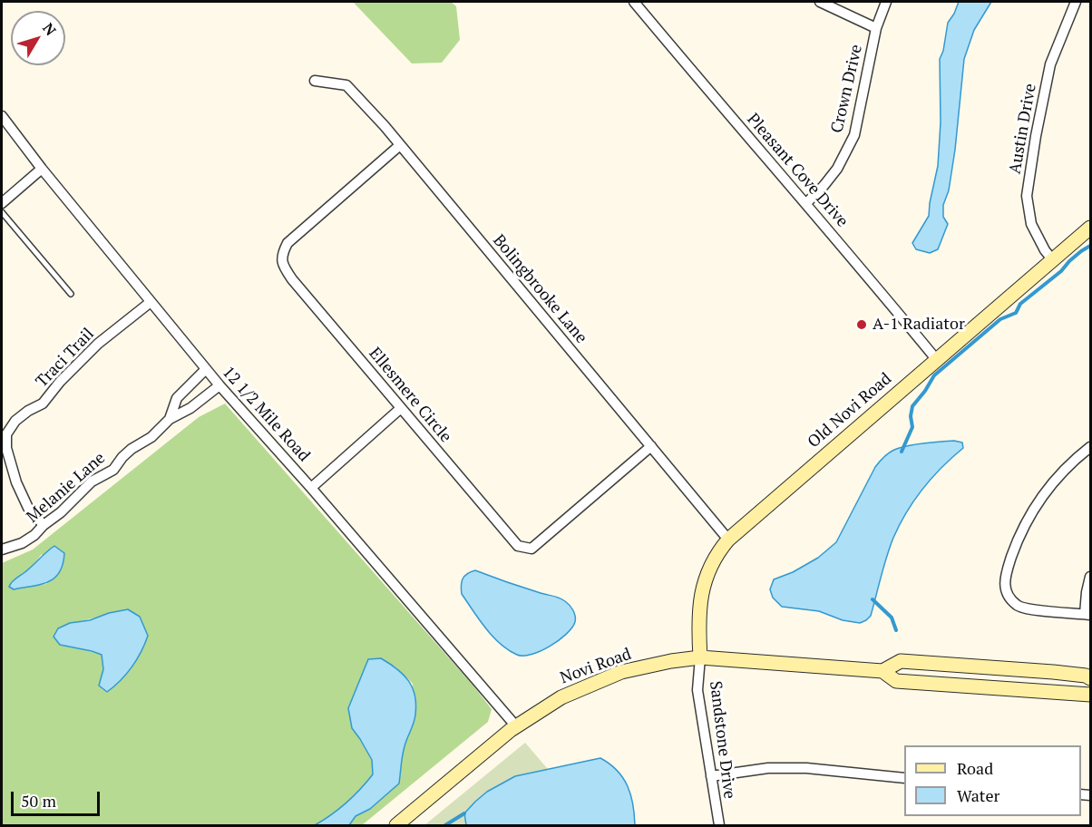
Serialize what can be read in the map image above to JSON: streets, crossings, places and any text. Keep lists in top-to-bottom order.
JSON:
{
  "streets": {
    "main road": ["Old Novi Road", "Novi Road"],
    "street": [
      "Crown Drive",
      "Austin Drive",
      "Pleasant Cove Drive",
      "Bolingbrooke Lane",
      "Traci Trail",
      "Ellesmere Circle",
      "12 1/2 Mile Road",
      "Melanie Lane",
      "Sandstone Drive"
    ]
  },
  "crossings": [
    ["Crown Drive", "Pleasant Cove Drive"],
    ["Austin Drive", "Old Novi Road"],
    ["Pleasant Cove Drive", "Old Novi Road"],
    ["Bolingbrooke Lane", "Ellesmere Circle"],
    ["Bolingbrooke Lane", "Old Novi Road"],
    ["Traci Trail", "12 1/2 Mile Road"],
    ["Traci Trail", "Melanie Lane"],
    ["Old Novi Road", "Novi Road"],
    ["Old Novi Road", "Sandstone Drive"],
    ["12 1/2 Mile Road", "Melanie Lane"],
    ["12 1/2 Mile Road", "Novi Road"],
    ["Novi Road", "Sandstone Drive"]
  ],
  "places": ["A-1 Radiator"],
  "legend": ["Road", "Water"],
  "scale_bar": "50 m",
  "north": "top right"
}
